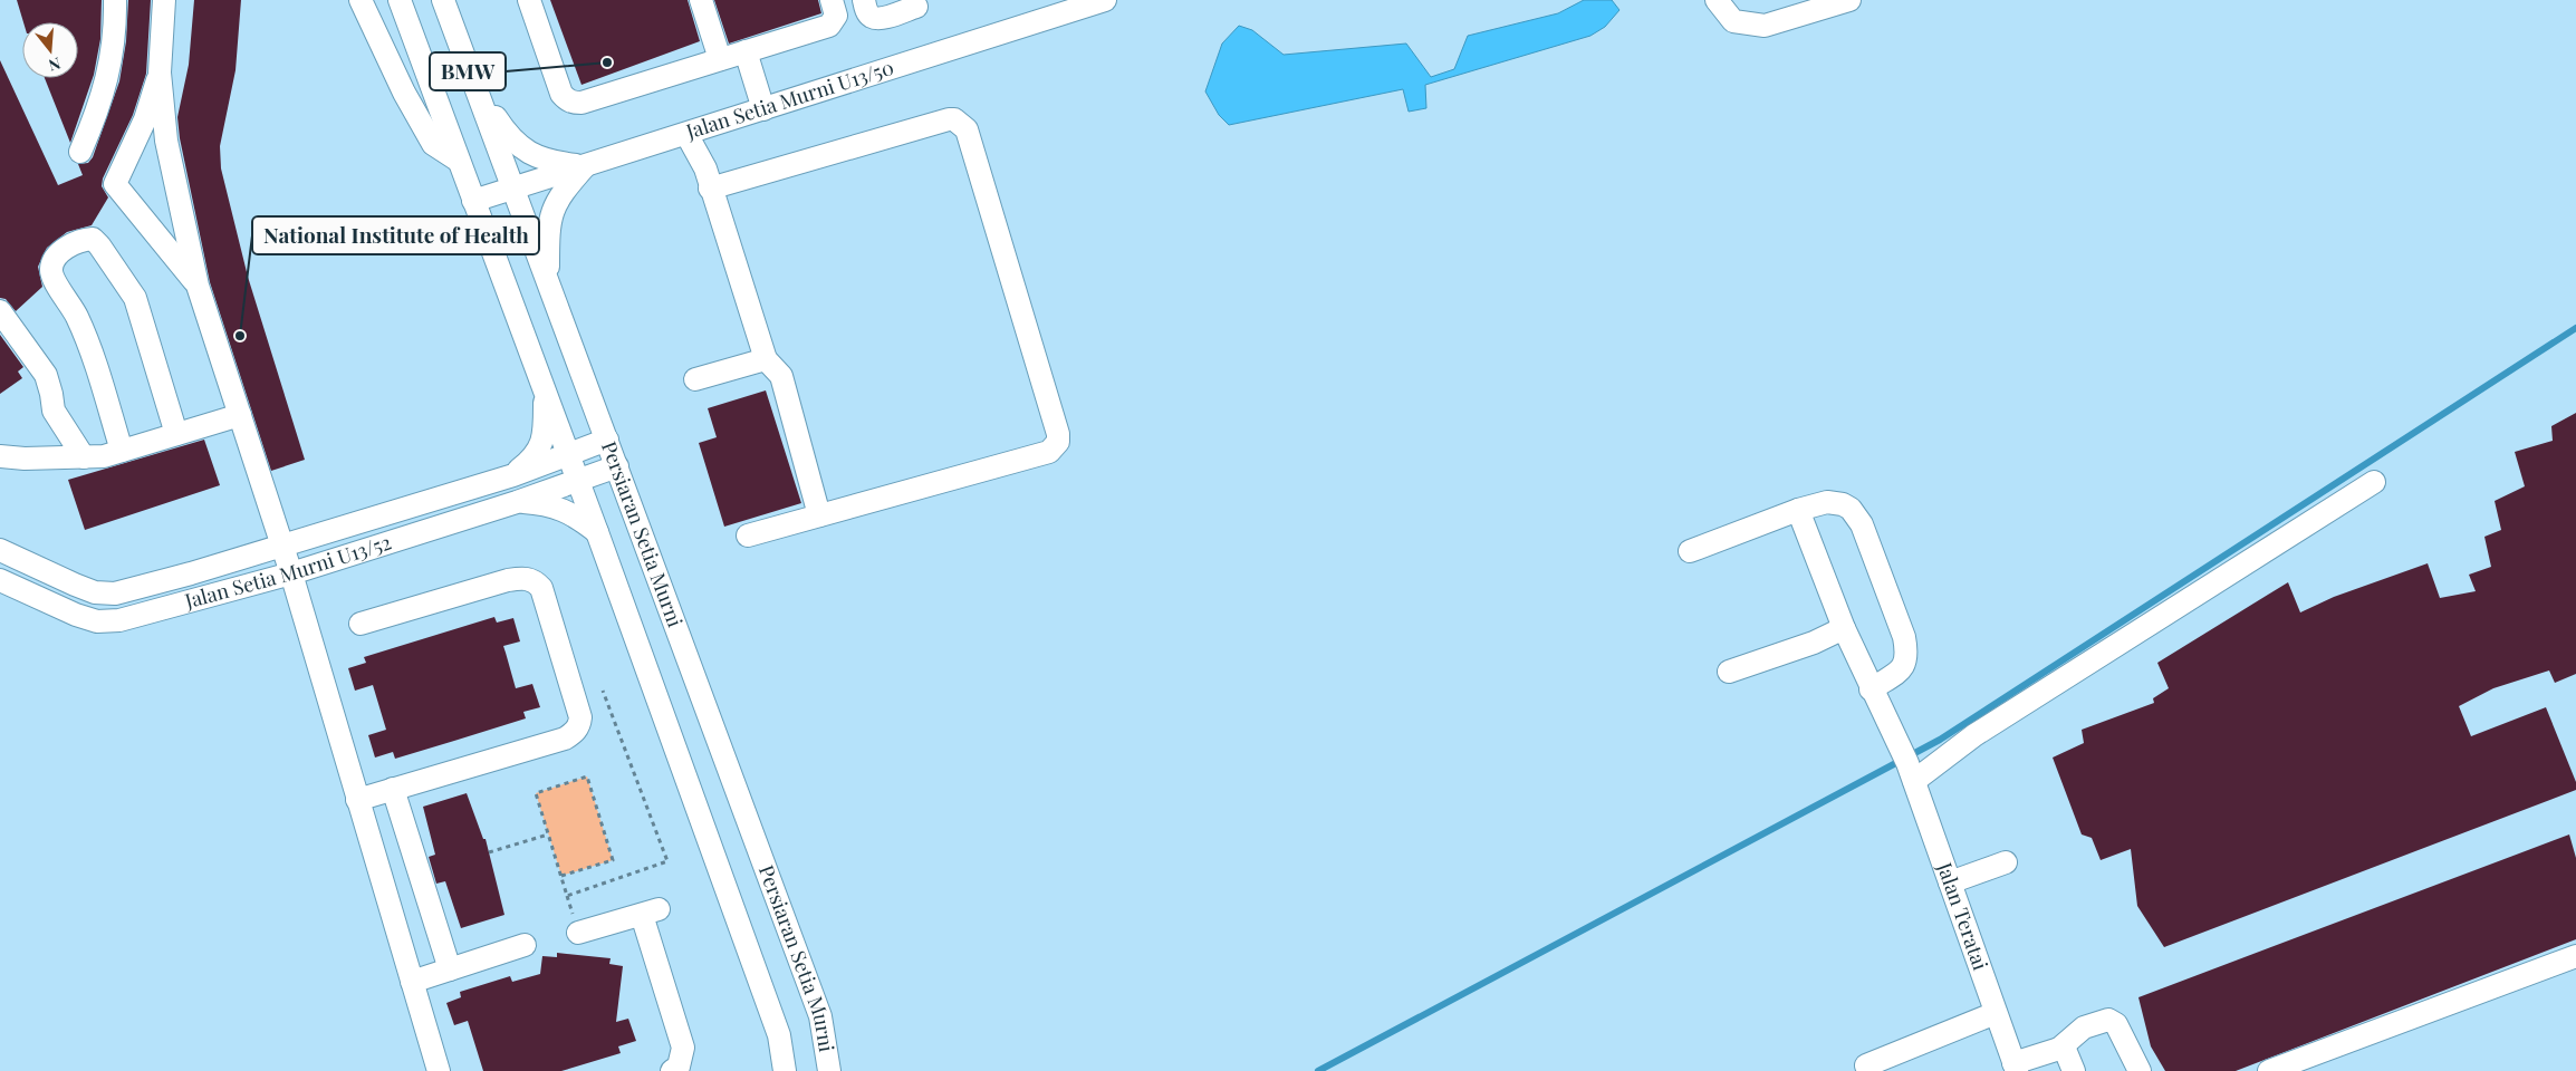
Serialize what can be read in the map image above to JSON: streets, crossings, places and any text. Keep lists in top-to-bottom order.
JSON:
{
  "streets": {
    "street": [
      "Jalan Setia Murni U13/50",
      "Persiaran Setia Murni",
      "Jalan Setia Murni U13/52",
      "Jalan Teratai"
    ]
  },
  "crossings": [
    ["Jalan Setia Murni U13/50", "Persiaran Setia Murni"],
    ["Persiaran Setia Murni", "Jalan Setia Murni U13/52"]
  ],
  "places": ["BMW", "National Institute of Health"],
  "north": "bottom"
}
